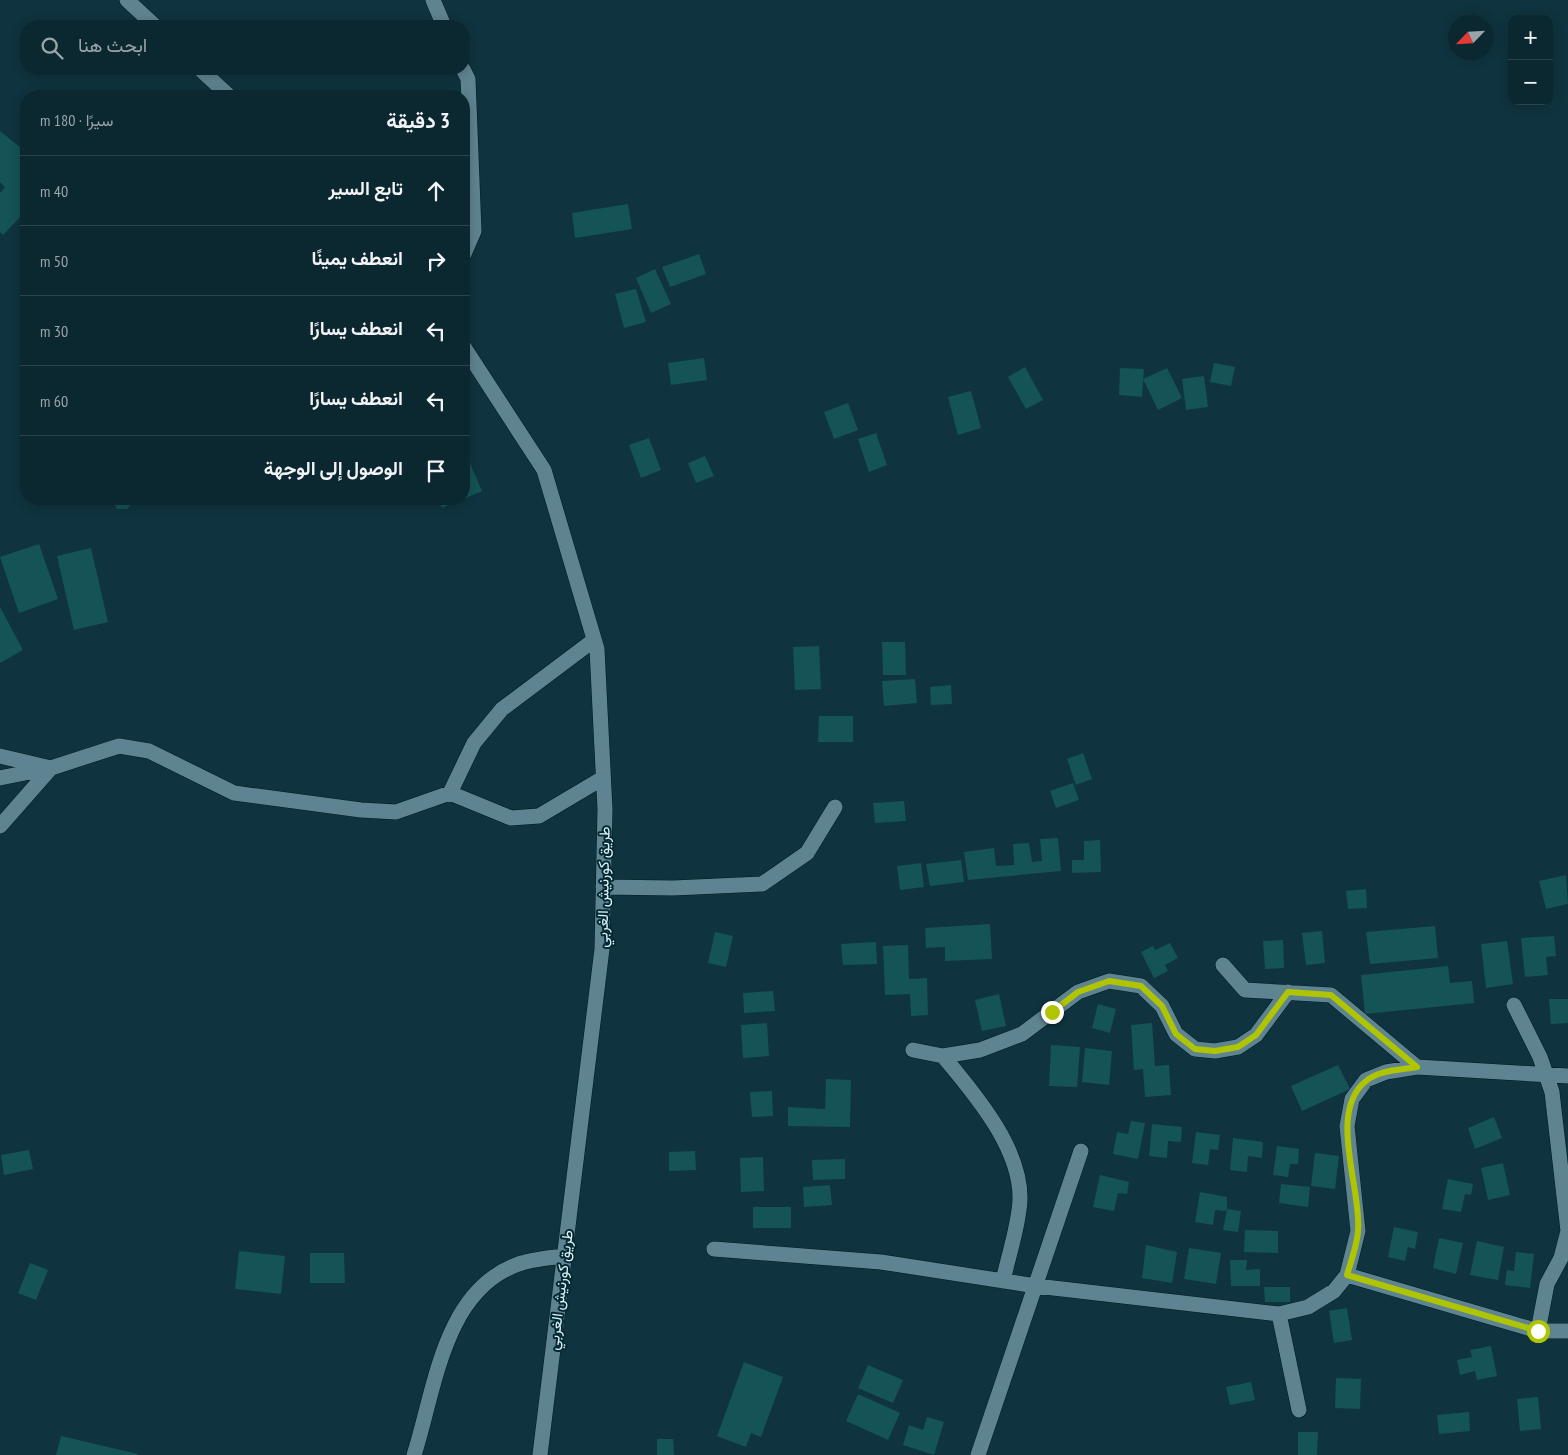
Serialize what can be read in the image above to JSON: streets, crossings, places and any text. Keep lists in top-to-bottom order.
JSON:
{
  "streets": {
    "street": ["طريق كورنيش الغربي"]
  },
  "north": "bottom left",
  "page": {
    "map_buttons": ["+", "−"],
    "search": "ابحث هنا",
    "heading": ["3 دقيقة", "سيرًا · 180 m"],
    "list": [
      ["تابع السير", "40 m"],
      ["انعطف يمينًا", "50 m"],
      ["انعطف يسارًا", "30 m"],
      ["انعطف يسارًا", "60 m"],
      "الوصول إلى الوجهة"
    ]
  }
}
